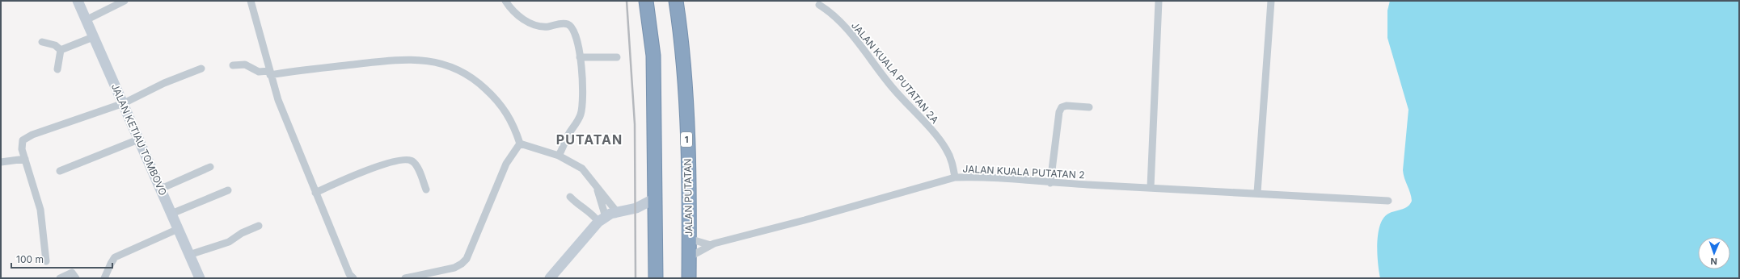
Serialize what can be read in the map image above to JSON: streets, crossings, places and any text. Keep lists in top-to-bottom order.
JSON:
{
  "streets": {
    "highway": ["1", "JALAN PUTATAN"],
    "street": ["JALAN KUALA PUTATAN 2A", "JALAN KETIAU TOMBOVO", "JALAN KUALA PUTATAN 2"]
  },
  "crossings": [
    ["JALAN KUALA PUTATAN 2A", "JALAN KUALA PUTATAN 2"],
    ["JALAN KUALA PUTATAN 2", "JALAN PUTATAN"]
  ],
  "districts": ["PUTATAN"],
  "scale_bar": "100 m",
  "north": "bottom"
}
